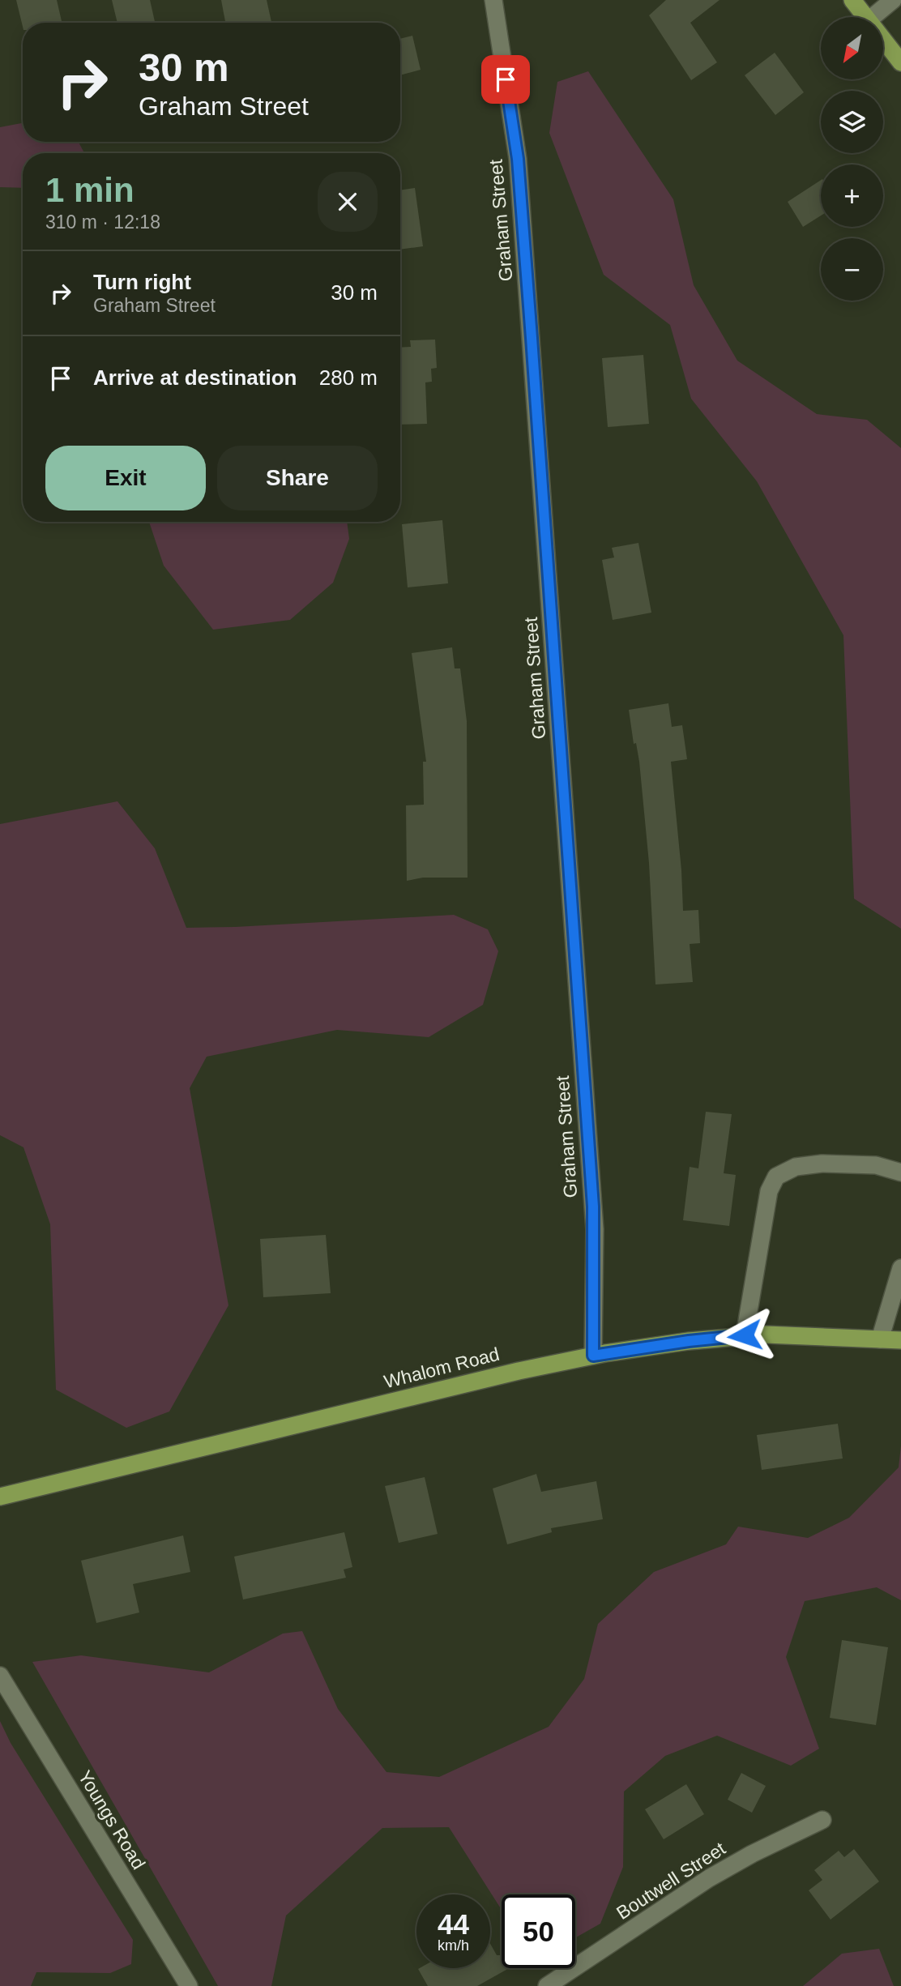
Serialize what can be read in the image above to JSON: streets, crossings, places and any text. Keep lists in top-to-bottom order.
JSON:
{
  "streets": {
    "main road": ["Whalom Road"],
    "street": ["Graham Street", "Youngs Road", "Boutwell Street"]
  },
  "crossings": [
    ["Graham Street", "Whalom Road"]
  ],
  "north": "bottom left",
  "page": {
    "map_buttons": ["+", "−"],
    "turn": ["30 m", "Graham Street"],
    "heading": ["1 min", "310 m · 12:18"],
    "list": [
      {
        "name": "Turn right",
        "note": "Graham Street",
        "value": "30 m"
      },
      {
        "name": "Arrive at destination",
        "value": "280 m"
      }
    ],
    "buttons": ["Exit", "Share"],
    "speed": "44 km/h",
    "limit": "50"
  }
}
